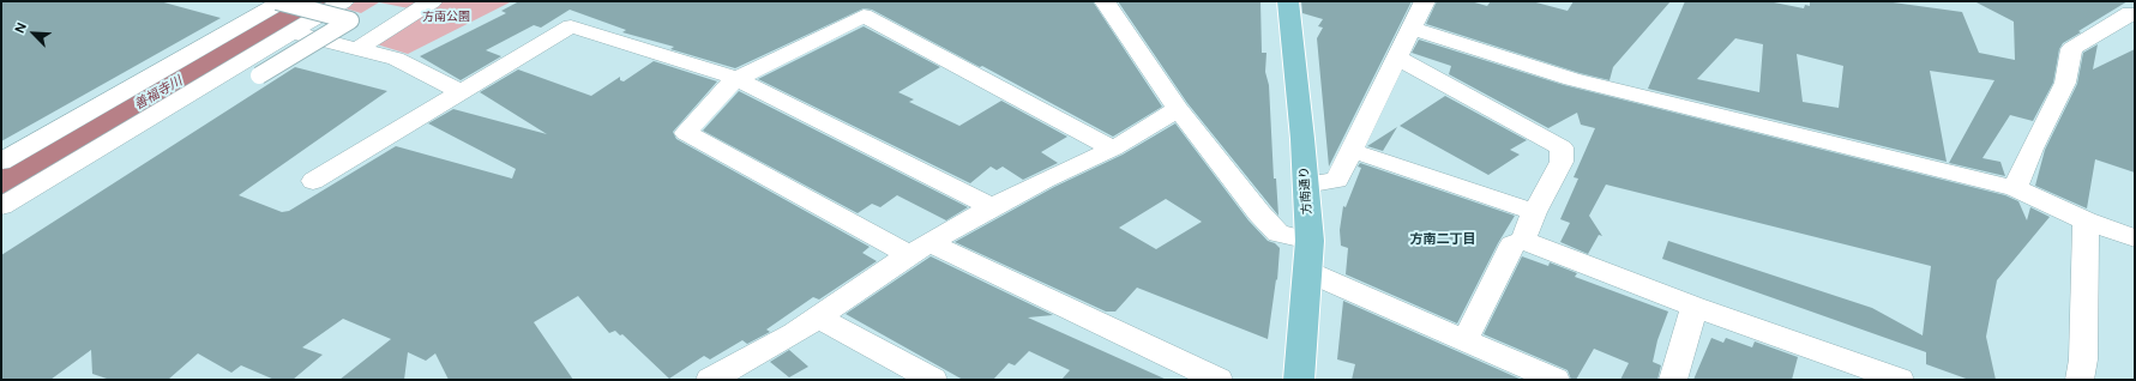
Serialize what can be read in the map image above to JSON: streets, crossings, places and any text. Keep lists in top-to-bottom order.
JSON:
{
  "streets": {
    "main road": ["方南通り"]
  },
  "districts": ["方南二丁目"],
  "water": ["善福寺川"],
  "parks": ["方南公園"],
  "north": "top left"
}
